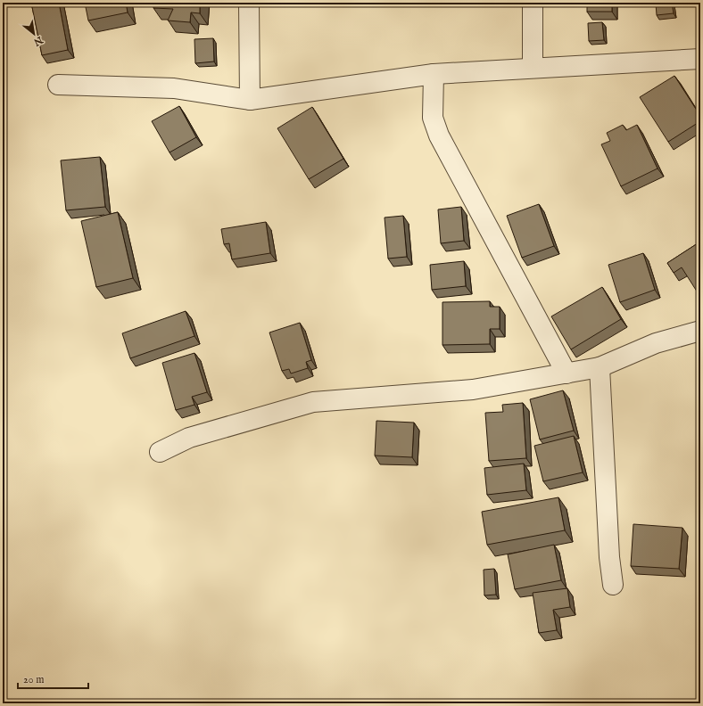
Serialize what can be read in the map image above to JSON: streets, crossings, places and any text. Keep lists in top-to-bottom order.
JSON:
{
  "scale_bar": "20 m",
  "north": "bottom right"
}
